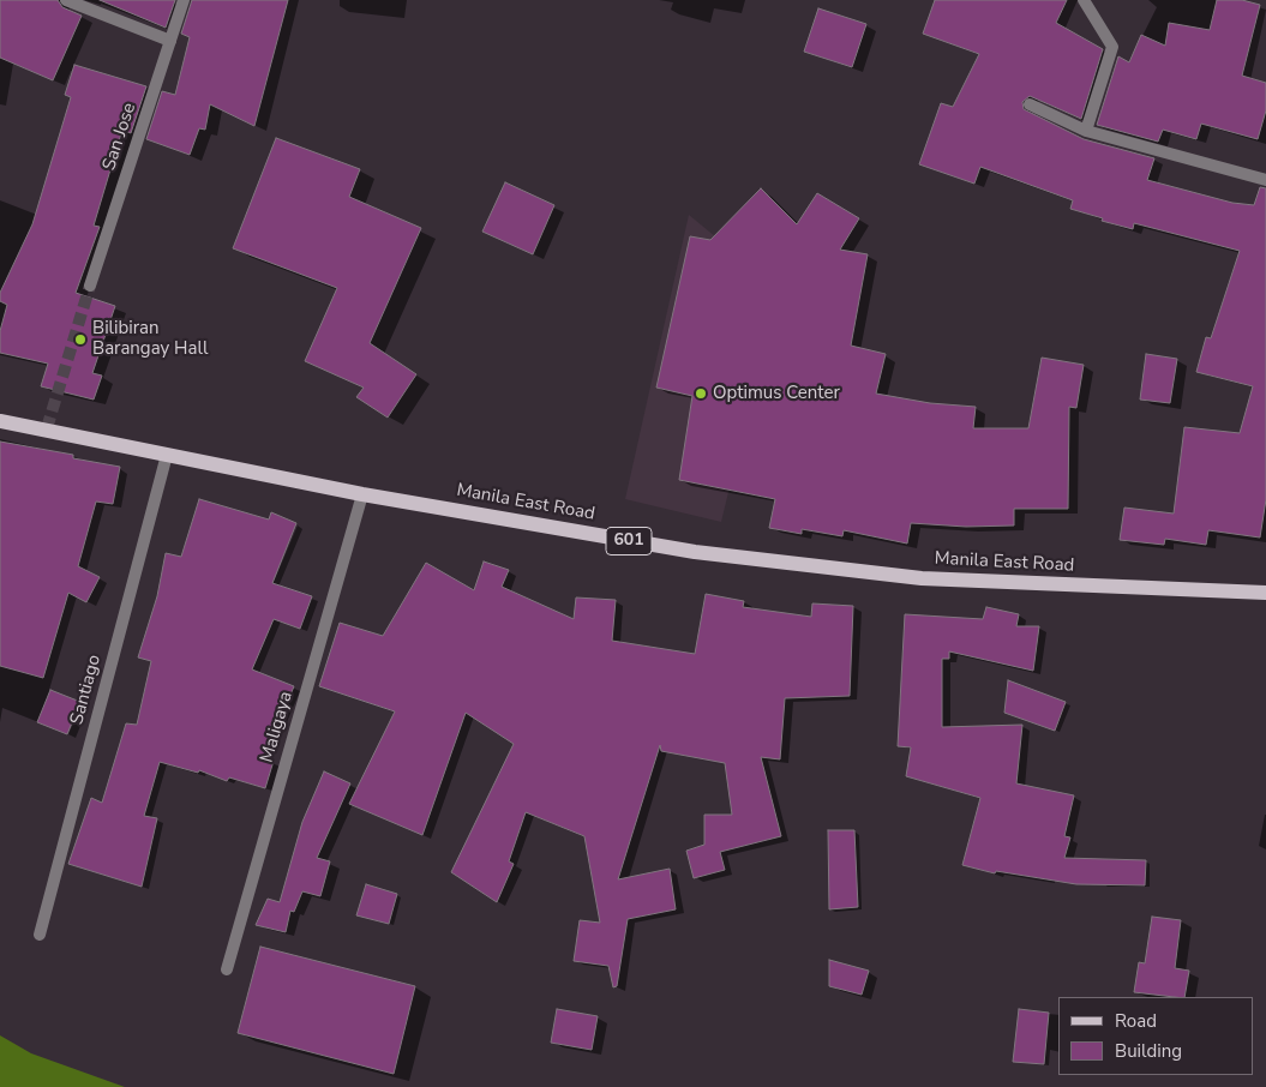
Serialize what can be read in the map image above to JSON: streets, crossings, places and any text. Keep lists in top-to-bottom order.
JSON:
{
  "streets": {
    "main road": ["Manila East Road", "601"],
    "street": ["San Jose", "Santiago", "Maligaya"]
  },
  "crossings": [
    ["Manila East Road", "Santiago"],
    ["Manila East Road", "Maligaya"]
  ],
  "places": ["Bilibiran Barangay Hall", "Optimus Center"],
  "legend": ["Road", "Building"]
}
